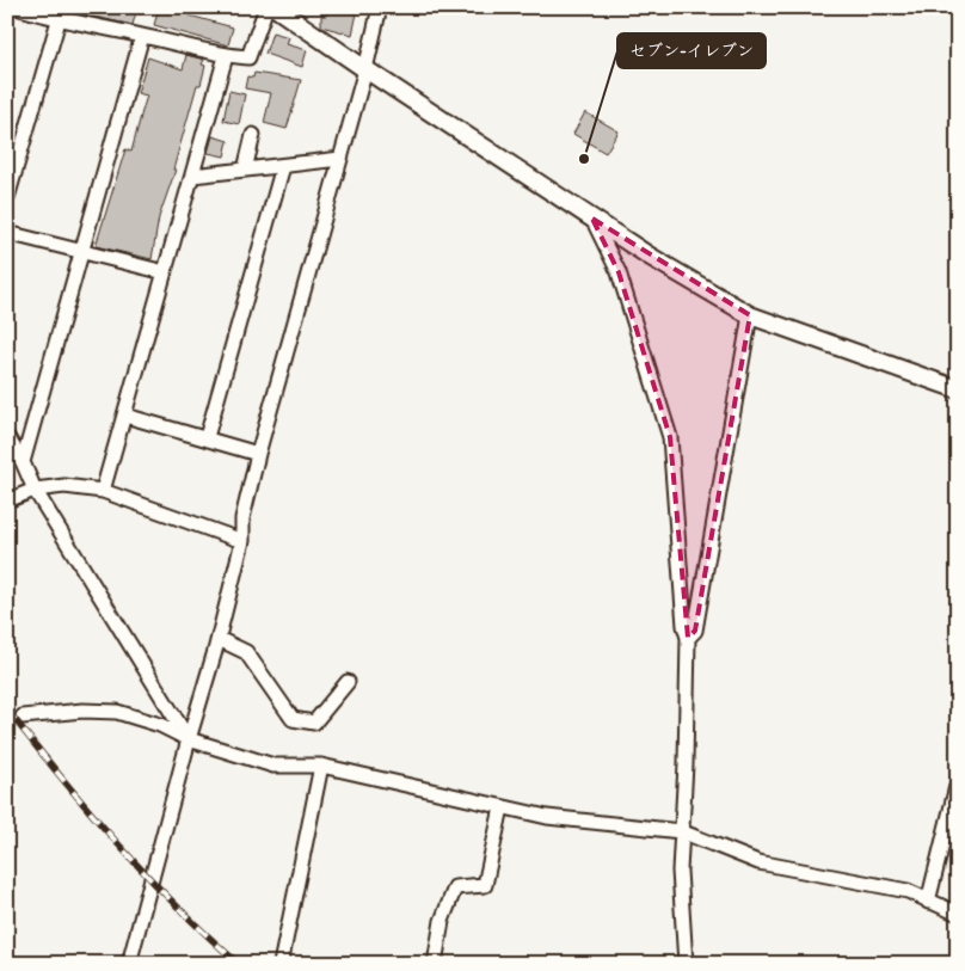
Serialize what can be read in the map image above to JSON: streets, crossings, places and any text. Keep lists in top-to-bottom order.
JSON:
{
  "places": ["セブン-イレブン"]
}
